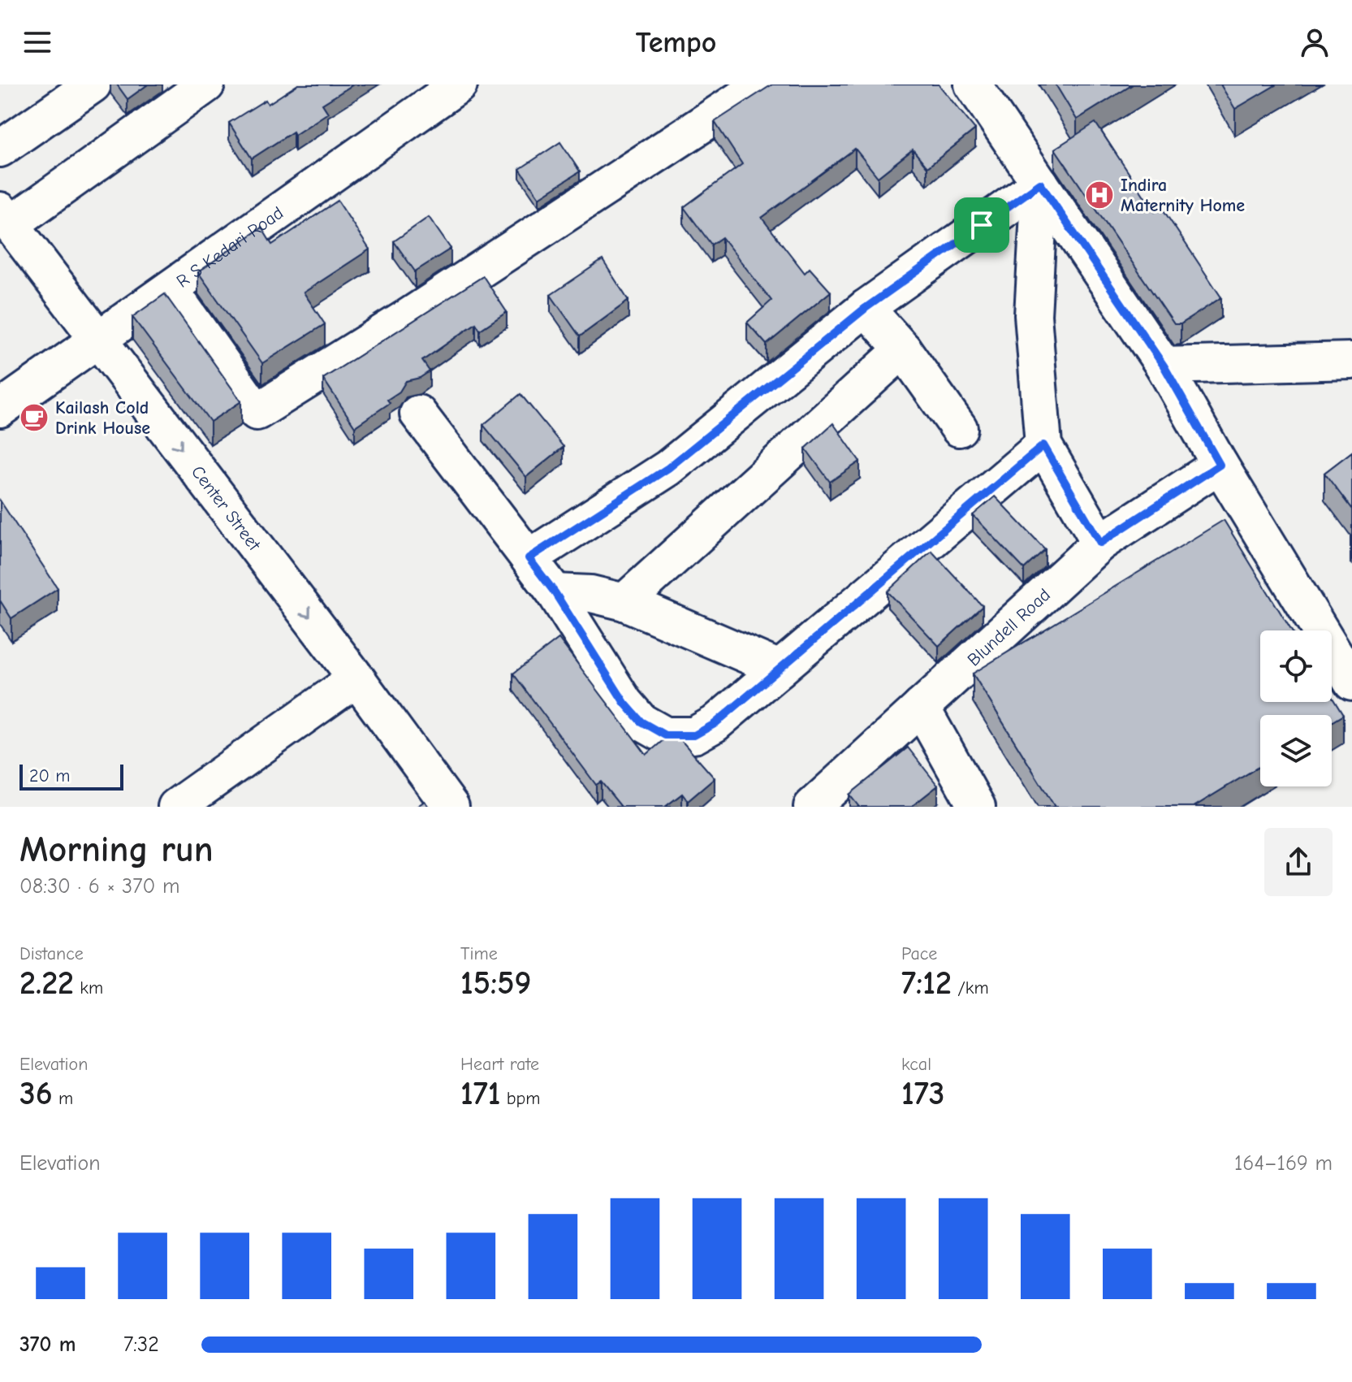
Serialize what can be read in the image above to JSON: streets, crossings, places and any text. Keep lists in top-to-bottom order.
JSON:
{
  "streets": {
    "street": ["R S Kedari Road", "Center Street", "Blundell Road"]
  },
  "crossings": [
    ["R S Kedari Road", "Center Street"]
  ],
  "places": {
    "hospital": ["Indira Maternity Home"],
    "cafe": ["Kailash Cold Drink House"]
  },
  "scale_bar": "20 m",
  "page": {
    "header": "Tempo",
    "scale": "20 m",
    "heading": ["Morning run", "08:30 · 6 × 370 m"],
    "stats": [
      ["Distance", "2.22 km"],
      ["Time", "15:59"],
      ["Pace", "7:12 /km"],
      ["Elevation", "36 m"],
      ["Heart rate", "171 bpm"],
      ["kcal", "173"]
    ],
    "chart": ["Elevation", "164–169 m"],
    "list": [
      {
        "name": "370 m",
        "note": "7:32"
      }
    ]
  }
}
